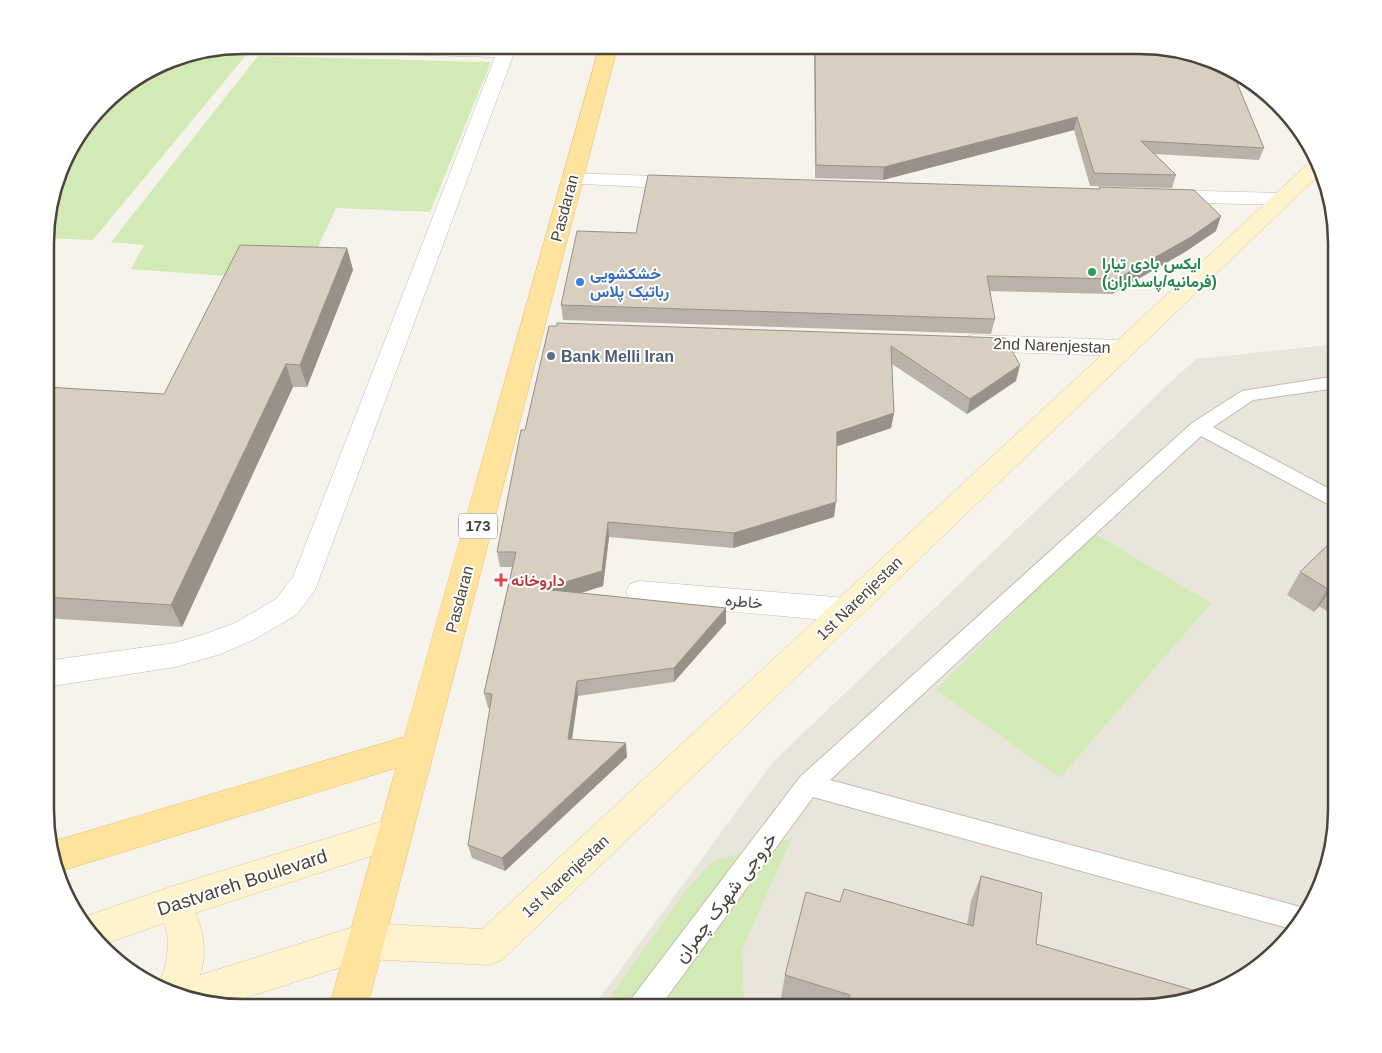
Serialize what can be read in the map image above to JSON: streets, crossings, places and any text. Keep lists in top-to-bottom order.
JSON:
{
  "streets": {
    "main road": [
      "Pasdaran",
      "173",
      "1st Narenjestan",
      "Dastvareh Boulevard"
    ],
    "street": ["2nd Narenjestan", "خاطره"],
    "lane": ["خروجی شهرک چمران"]
  },
  "crossings": [
    ["Pasdaran", "1st Narenjestan"],
    ["Pasdaran", "Dastvareh Boulevard"],
    ["2nd Narenjestan", "1st Narenjestan"],
    ["1st Narenjestan", "خاطره"]
  ],
  "places": {
    "other": ["ایکس بادی تیارا (فرمانیه/پاسداران)", "خشکشویی رباتیک پلاس", "Bank Melli Iran"],
    "health": ["داروخانه"]
  }
}
